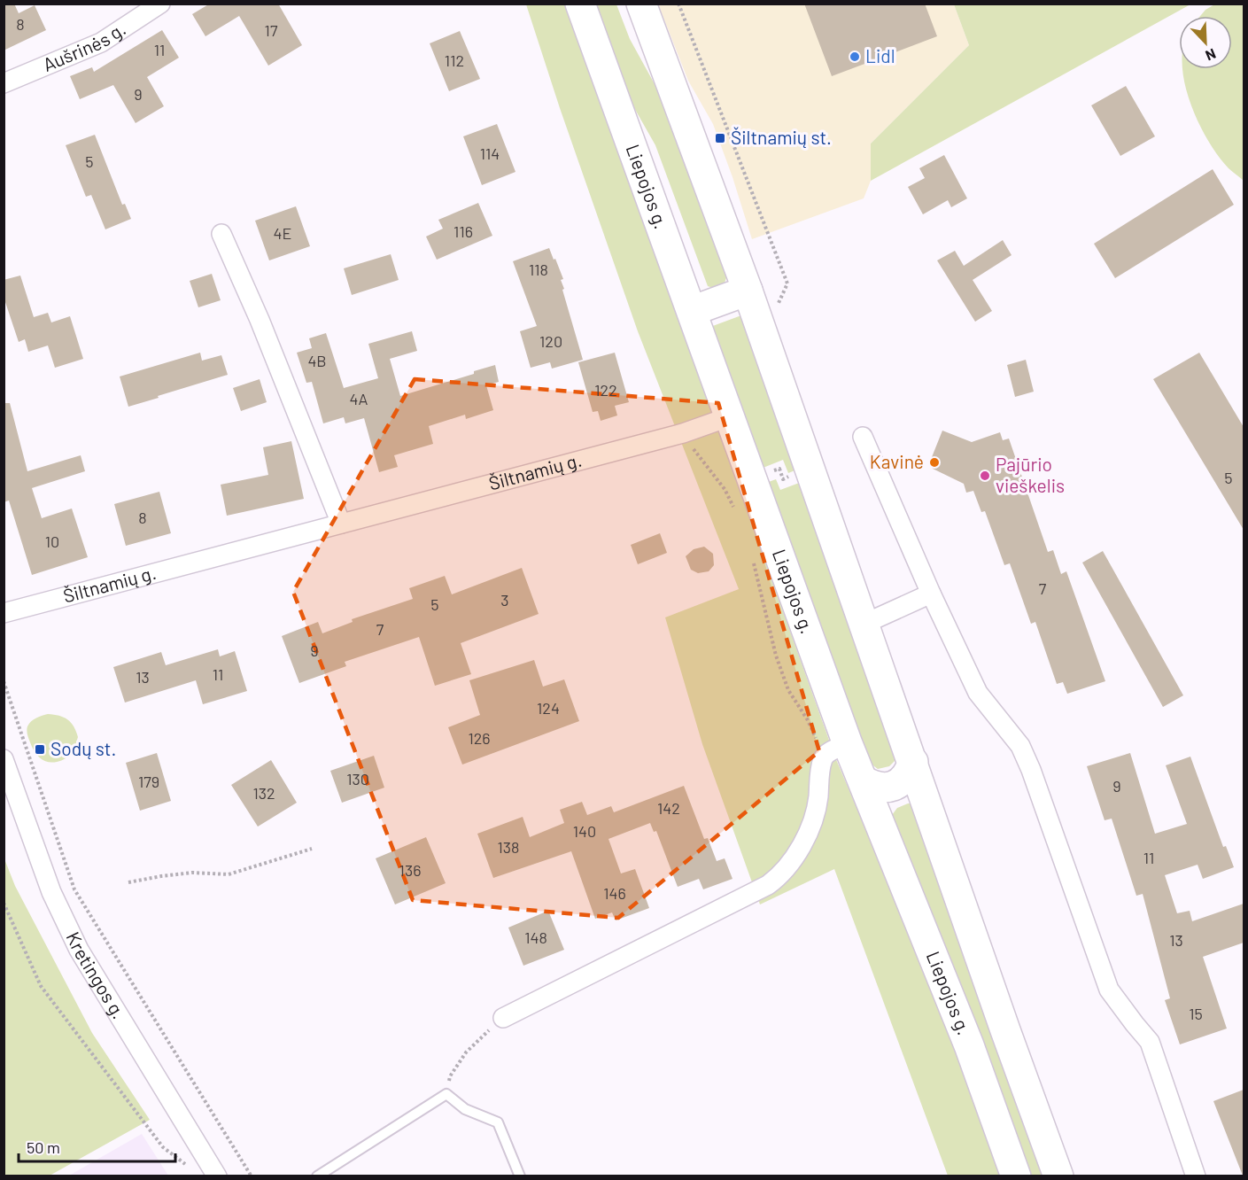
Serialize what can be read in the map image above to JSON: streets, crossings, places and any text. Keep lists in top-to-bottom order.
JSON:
{
  "streets": {
    "main road": ["Liepojos g."],
    "street": ["Aušrinės g.", "Šiltnamių g.", "Kretingos g."]
  },
  "crossings": [
    ["Liepojos g.", "Šiltnamių g."]
  ],
  "places": {
    "other": ["Lidl", "Kavinė", "Pajūrio vieškelis"],
    "transit": ["Šiltnamių st.", "Sodų st."]
  },
  "house_numbers": [
    "8",
    "17",
    "11",
    "112",
    "9",
    "114",
    "5",
    "116",
    "4E",
    "118",
    "120",
    "4B",
    "122",
    "4A",
    "5",
    "8",
    "10",
    "7",
    "3",
    "5",
    "7",
    "9",
    "11",
    "13",
    "124",
    "126",
    "130",
    "179",
    "9",
    "132",
    "142",
    "140",
    "138",
    "11",
    "136",
    "146",
    "148",
    "13",
    "15"
  ],
  "scale_bar": "50 m",
  "north": "bottom right"
}
